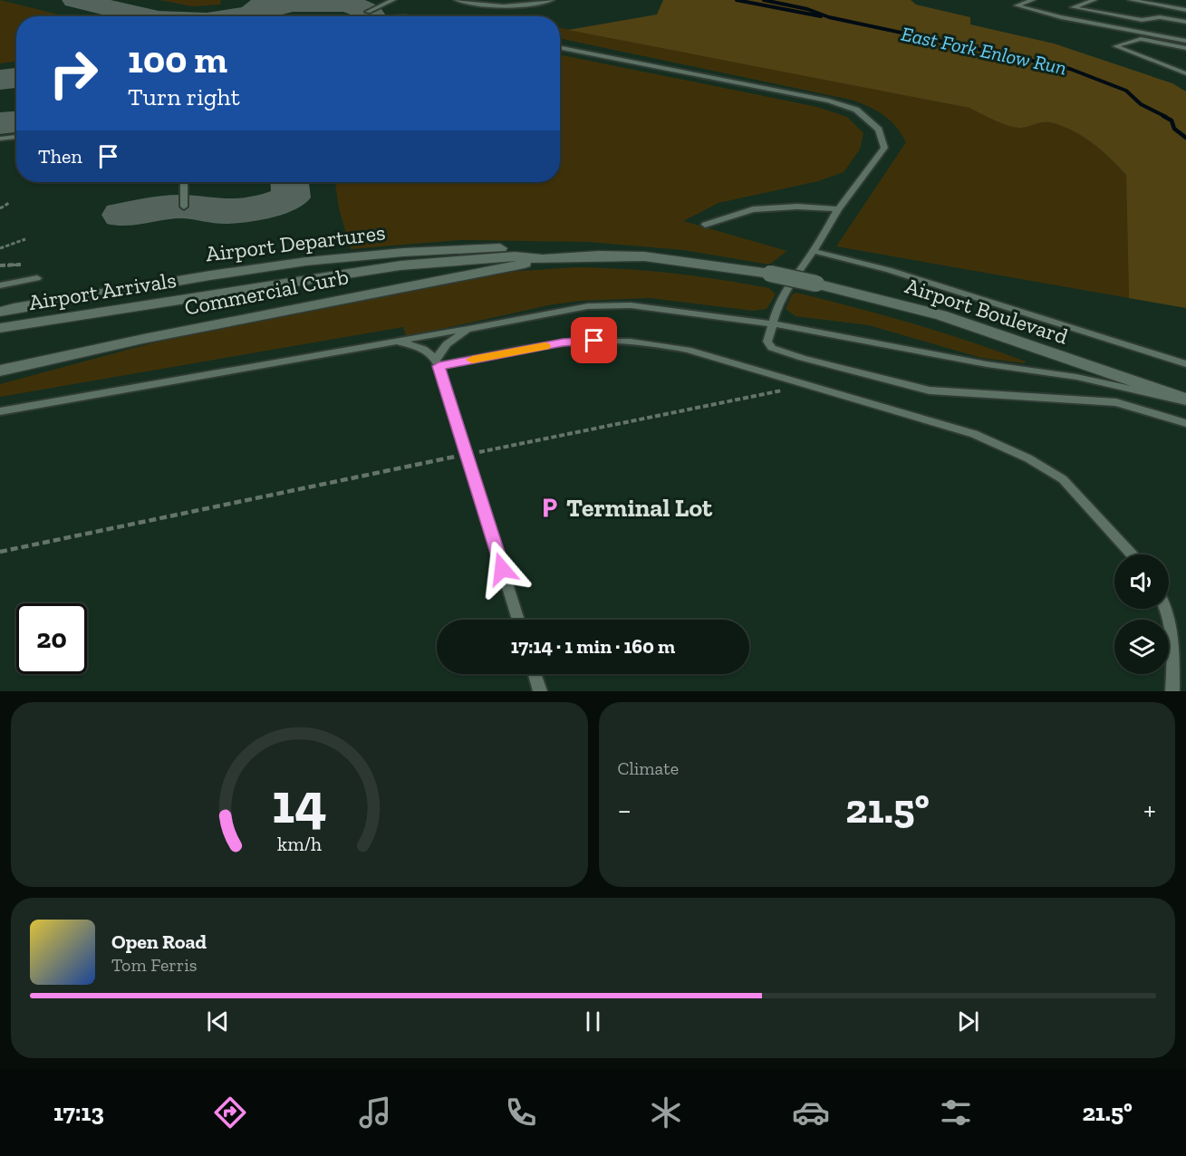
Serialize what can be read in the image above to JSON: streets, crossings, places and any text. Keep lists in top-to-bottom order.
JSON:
{
  "streets": {
    "street": [
      "Airport Departures",
      "Airport Arrivals",
      "Commercial Curb",
      "Airport Boulevard"
    ]
  },
  "crossings": [
    ["Airport Departures", "Airport Arrivals"],
    ["Airport Departures", "Airport Boulevard"],
    ["Airport Arrivals", "Commercial Curb"],
    ["Airport Arrivals", "Airport Boulevard"]
  ],
  "water": ["East Fork Enlow Run"],
  "places": {
    "parking": ["Terminal Lot"]
  },
  "page": {
    "turn": ["100 m", "Turn right"],
    "then": "Then",
    "limit": "20",
    "trip": "17:14 · 1 min · 160 m",
    "tile": "Climate",
    "heat": ["−", "21.5°", "+"],
    "song": ["Open Road", "Tom Ferris"],
    "tabs": ["17:13", "21.5°"],
    "gauge": ["14", "km/h"]
  }
}
